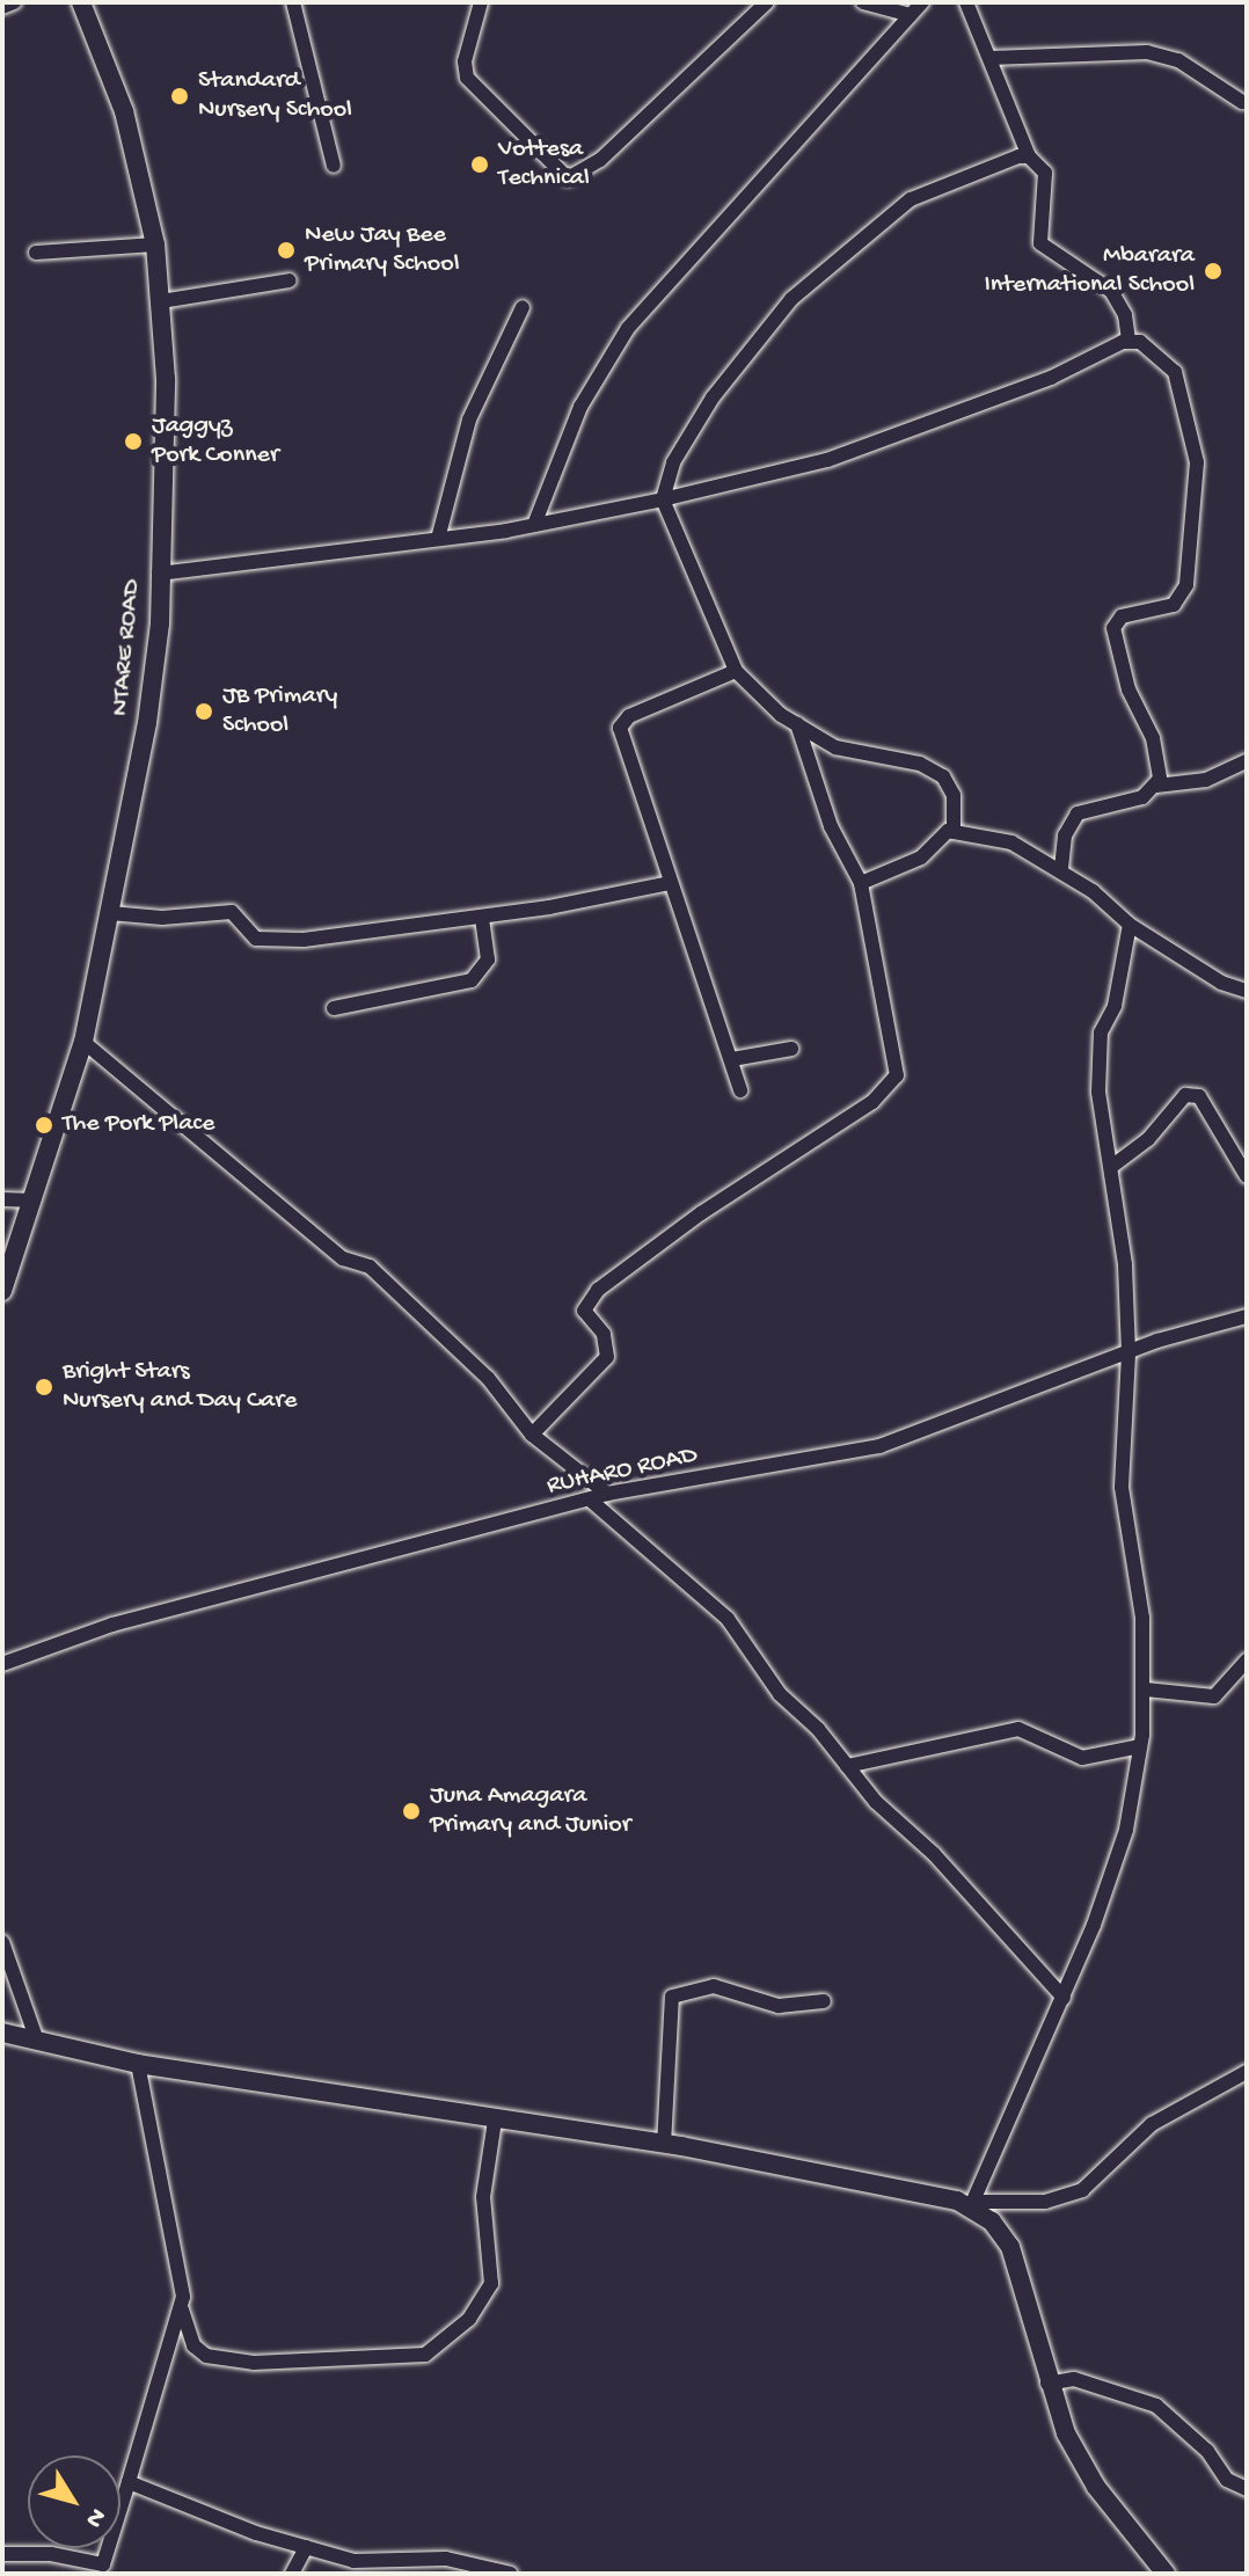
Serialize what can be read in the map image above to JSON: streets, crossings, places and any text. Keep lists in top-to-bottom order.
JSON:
{
  "streets": {
    "main road": ["NTARE ROAD"],
    "street": ["RUHARO ROAD"]
  },
  "places": [
    "Standard Nursery School",
    "Vottesa Technical",
    "New Jay Bee Primary School",
    "Mbarara International School",
    "Jaggyz Pork Conner",
    "JB Primary School",
    "The Pork Place",
    "Bright Stars Nursery and Day Care",
    "Juna Amagara Primary and Junior"
  ],
  "north": "bottom right"
}
